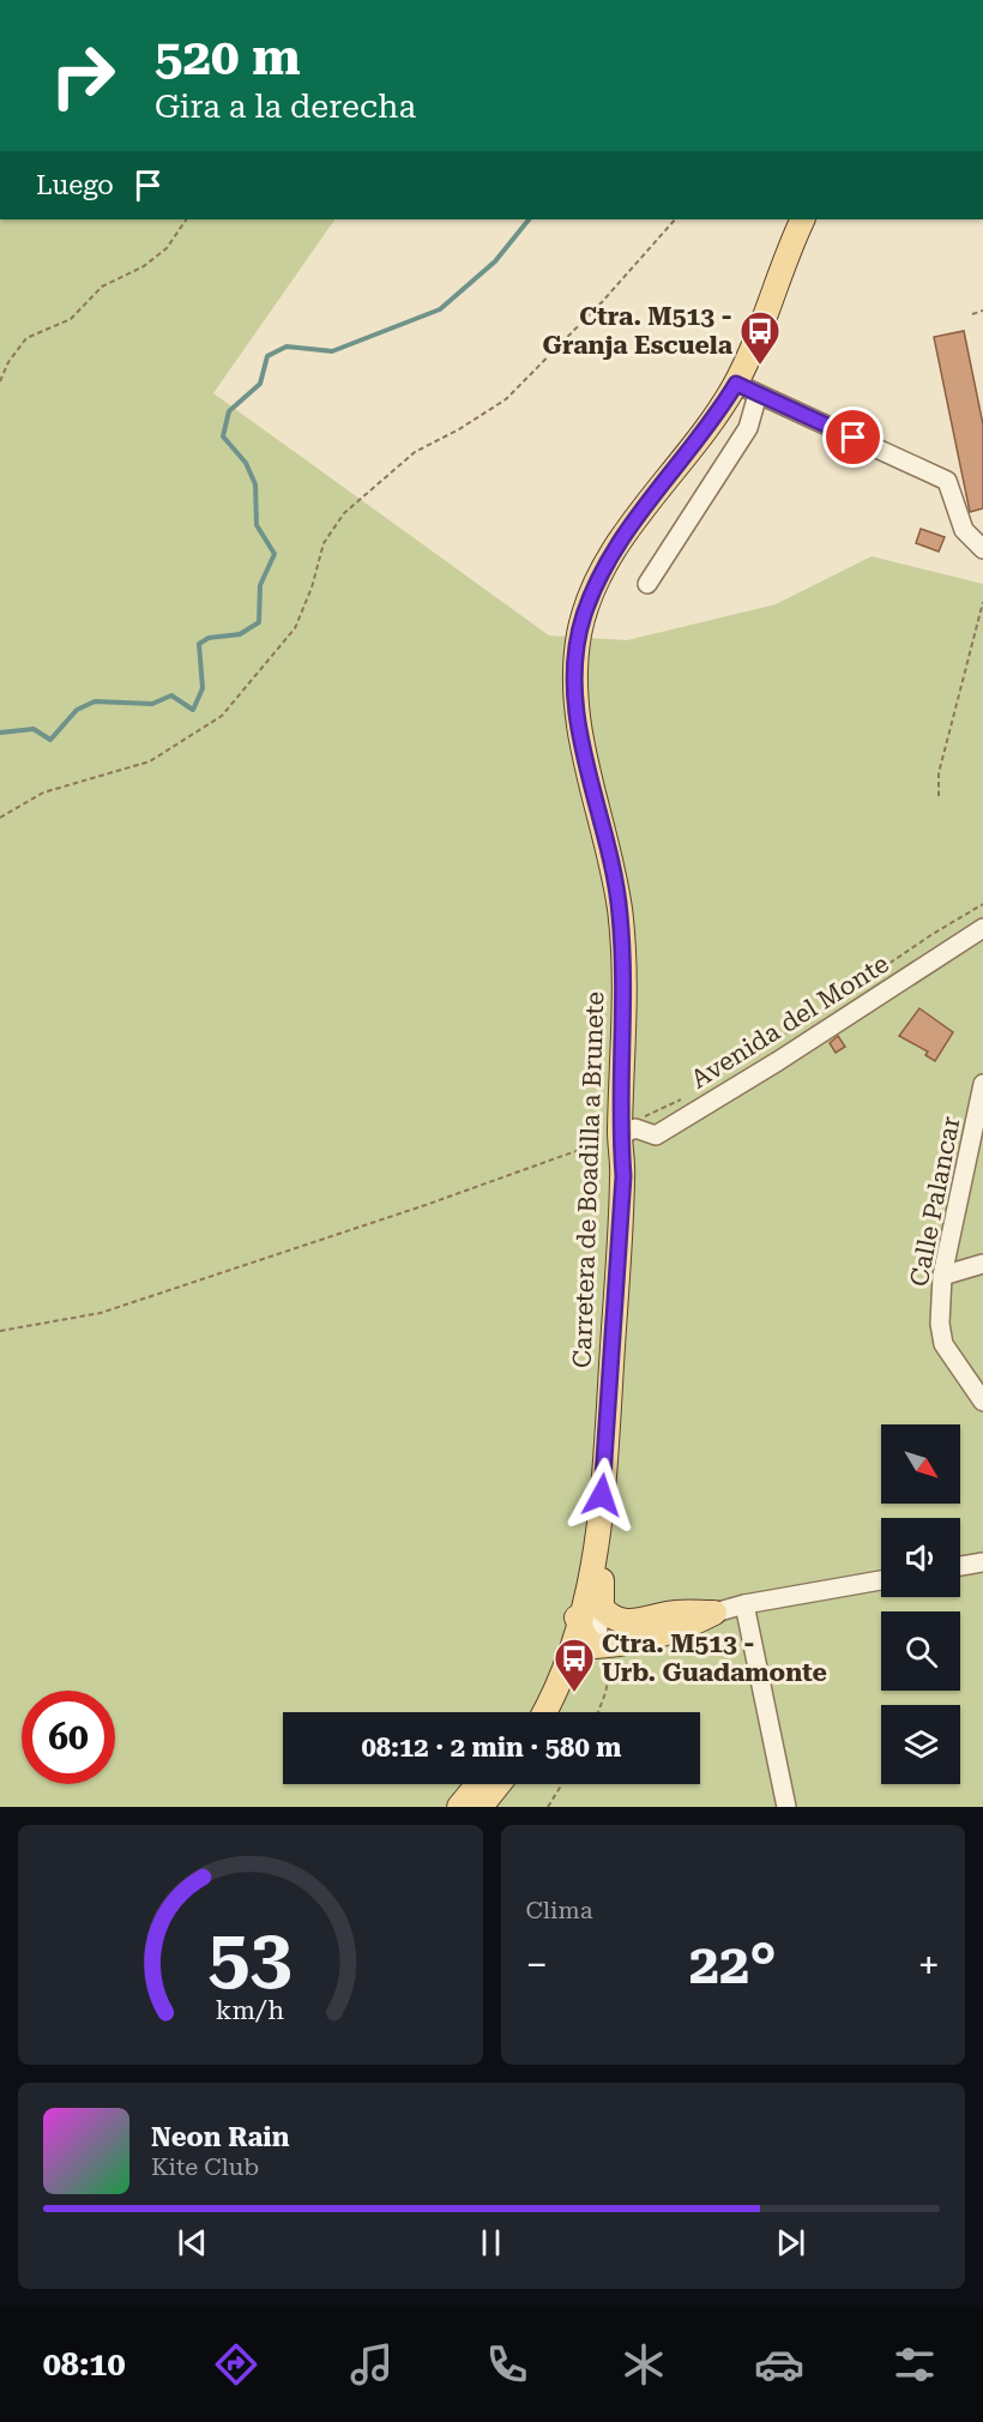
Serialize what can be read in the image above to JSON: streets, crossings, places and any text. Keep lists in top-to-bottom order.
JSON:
{
  "streets": {
    "main road": ["Carretera de Boadilla a Brunete"],
    "street": ["Avenida del Monte", "Calle Palancar"]
  },
  "crossings": [
    ["Avenida del Monte", "Carretera de Boadilla a Brunete"]
  ],
  "places": {
    "bus stop": ["Ctra. M513 - Granja Escuela", "Ctra. M513 - Urb. Guadamonte"]
  },
  "north": "bottom right",
  "page": {
    "turn": ["520 m", "Gira a la derecha"],
    "then": "Luego",
    "limit": "60",
    "trip": "08:12 · 2 min · 580 m",
    "tile": "Clima",
    "heat": ["−", "22°", "+"],
    "song": ["Neon Rain", "Kite Club"],
    "tabs": "08:10",
    "gauge": ["53", "km/h"]
  }
}
